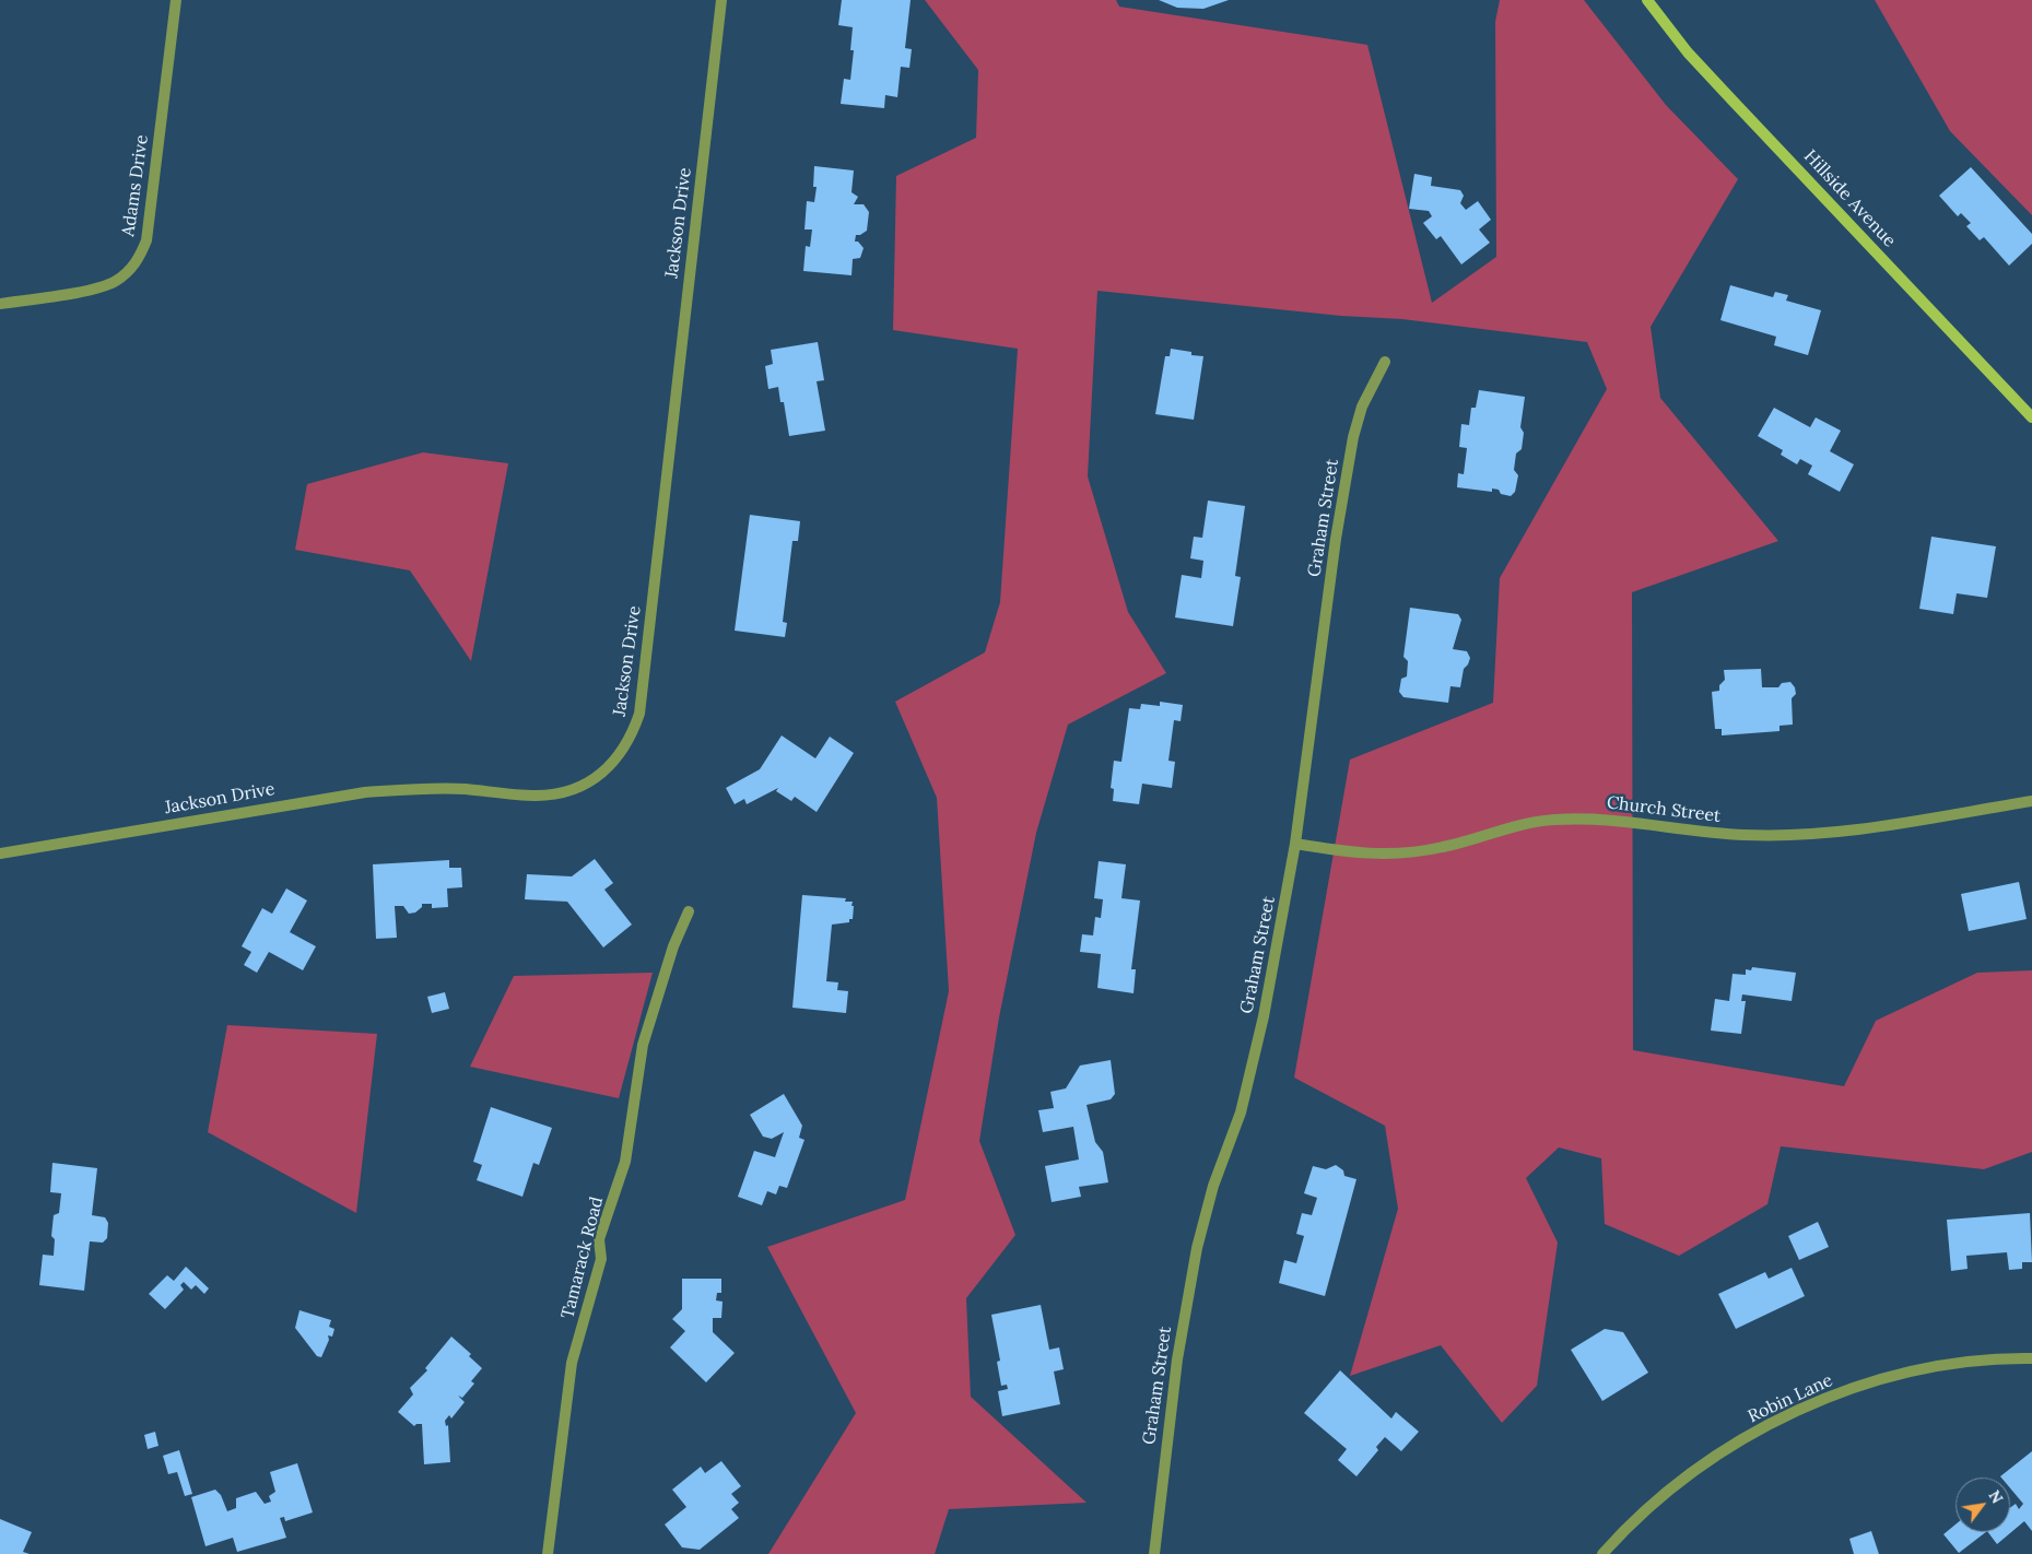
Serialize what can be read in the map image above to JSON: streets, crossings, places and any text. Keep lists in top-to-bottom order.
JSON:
{
  "streets": {
    "main road": ["Hillside Avenue"],
    "street": [
      "Adams Drive",
      "Jackson Drive",
      "Graham Street",
      "Church Street",
      "Tamarack Road",
      "Robin Lane"
    ]
  },
  "crossings": [
    ["Graham Street", "Church Street"]
  ],
  "north": "top right"
}
